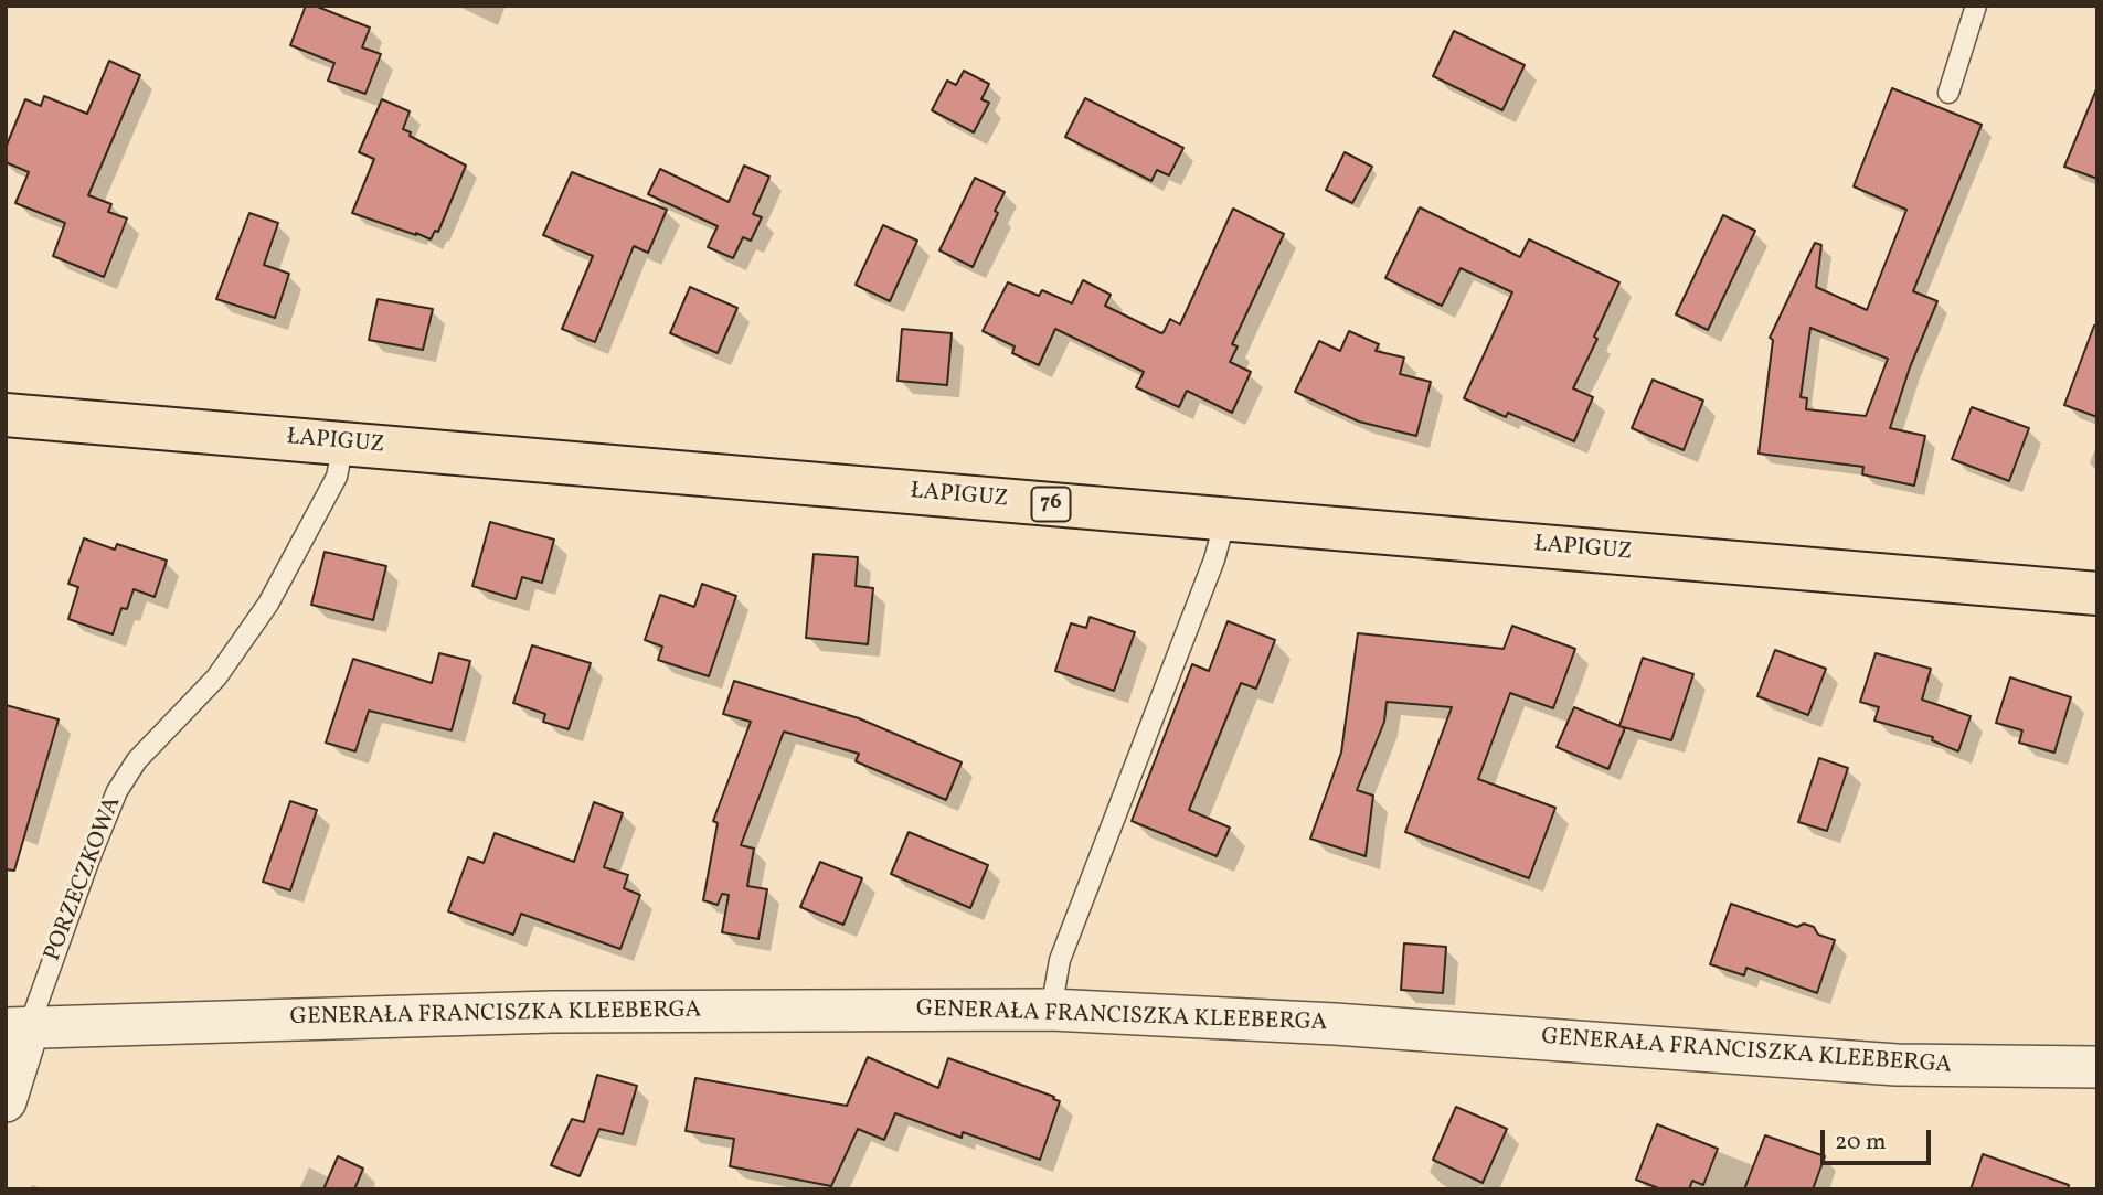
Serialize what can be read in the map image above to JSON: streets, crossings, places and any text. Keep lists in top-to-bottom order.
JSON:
{
  "streets": {
    "main road": ["ŁAPIGUZ", "76"],
    "street": ["PORZECZKOWA", "GENERAŁA FRANCISZKA KLEEBERGA"]
  },
  "crossings": [
    ["ŁAPIGUZ", "PORZECZKOWA"],
    ["PORZECZKOWA", "GENERAŁA FRANCISZKA KLEEBERGA"]
  ],
  "scale_bar": "20 m"
}
